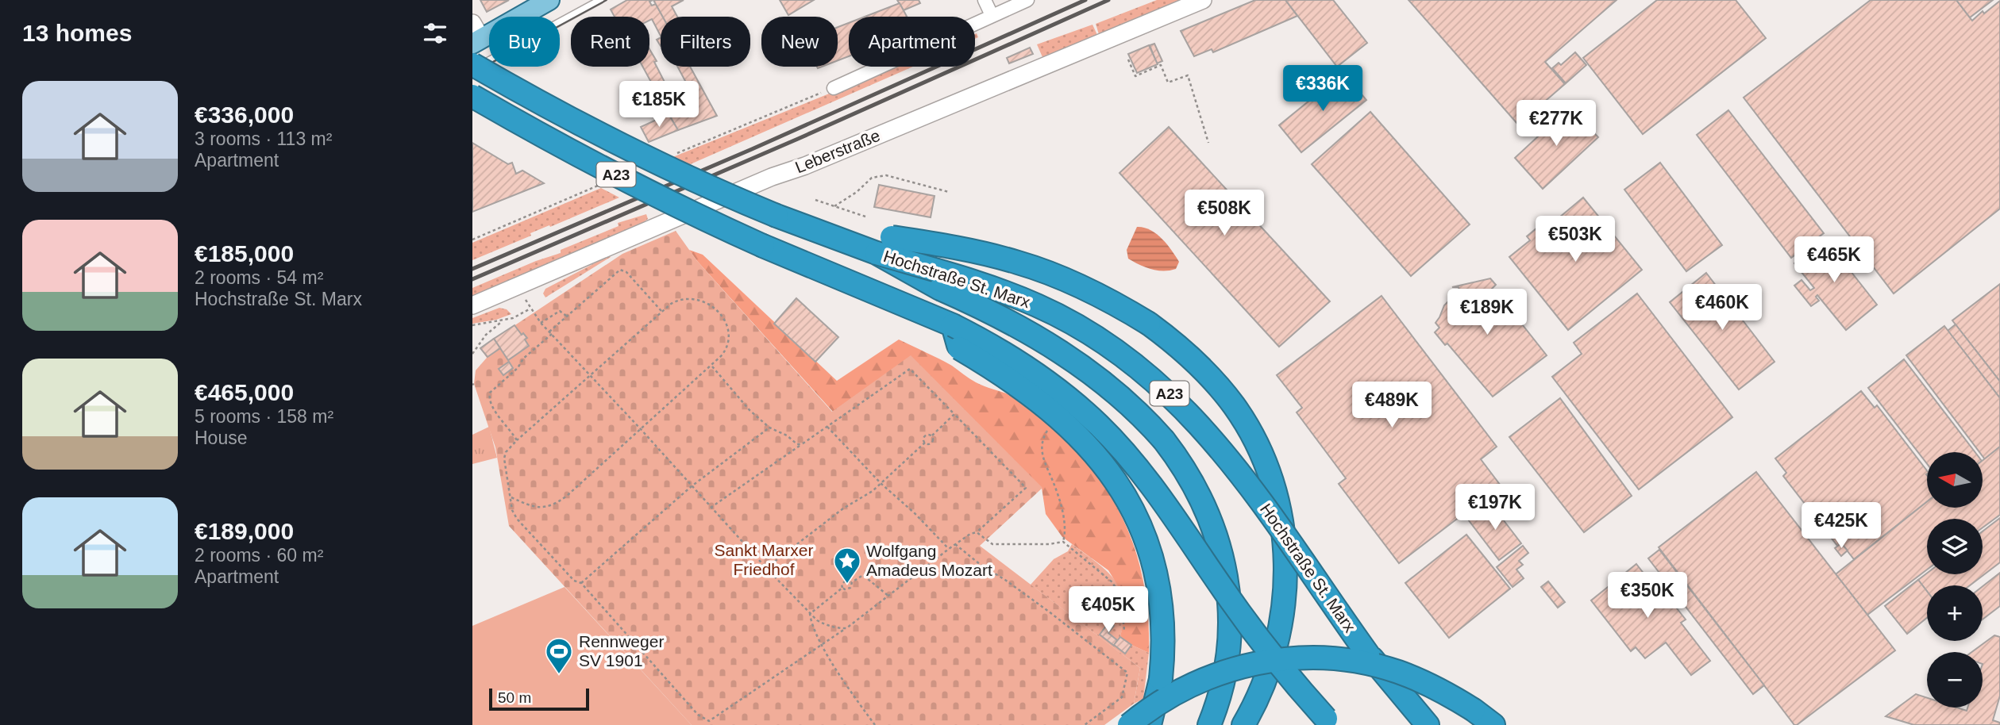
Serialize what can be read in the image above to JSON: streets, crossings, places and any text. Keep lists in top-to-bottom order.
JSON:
{
  "streets": {
    "highway": ["A23", "Hochstraße St. Marx"],
    "street": ["Leberstraße"]
  },
  "parks": ["Sankt Marxer Friedhof"],
  "places": {
    "place": ["Wolfgang Amadeus Mozart"],
    "sports": ["Rennweger SV 1901"]
  },
  "scale_bar": "50 m",
  "north": "left",
  "page": {
    "heading": "13 homes",
    "chip": [
      "Buy",
      "Rent",
      "Filters",
      "New",
      "Apartment"
    ],
    "price": [
      "€336K",
      "€185K",
      "€277K",
      "€508K",
      "€503K",
      "€465K",
      "€460K",
      "€189K",
      "€489K",
      "€197K",
      "€425K",
      "€350K",
      "€405K"
    ],
    "list": [
      {
        "name": "€336,000",
        "note": "3 rooms · 113 m² · Apartment"
      },
      {
        "name": "€185,000",
        "note": "2 rooms · 54 m² · Hochstraße St. Marx"
      },
      {
        "name": "€465,000",
        "note": "5 rooms · 158 m² · House"
      },
      {
        "name": "€189,000",
        "note": "2 rooms · 60 m² · Apartment"
      }
    ],
    "map_buttons": ["+", "−"],
    "scale": "50 m"
  }
}
